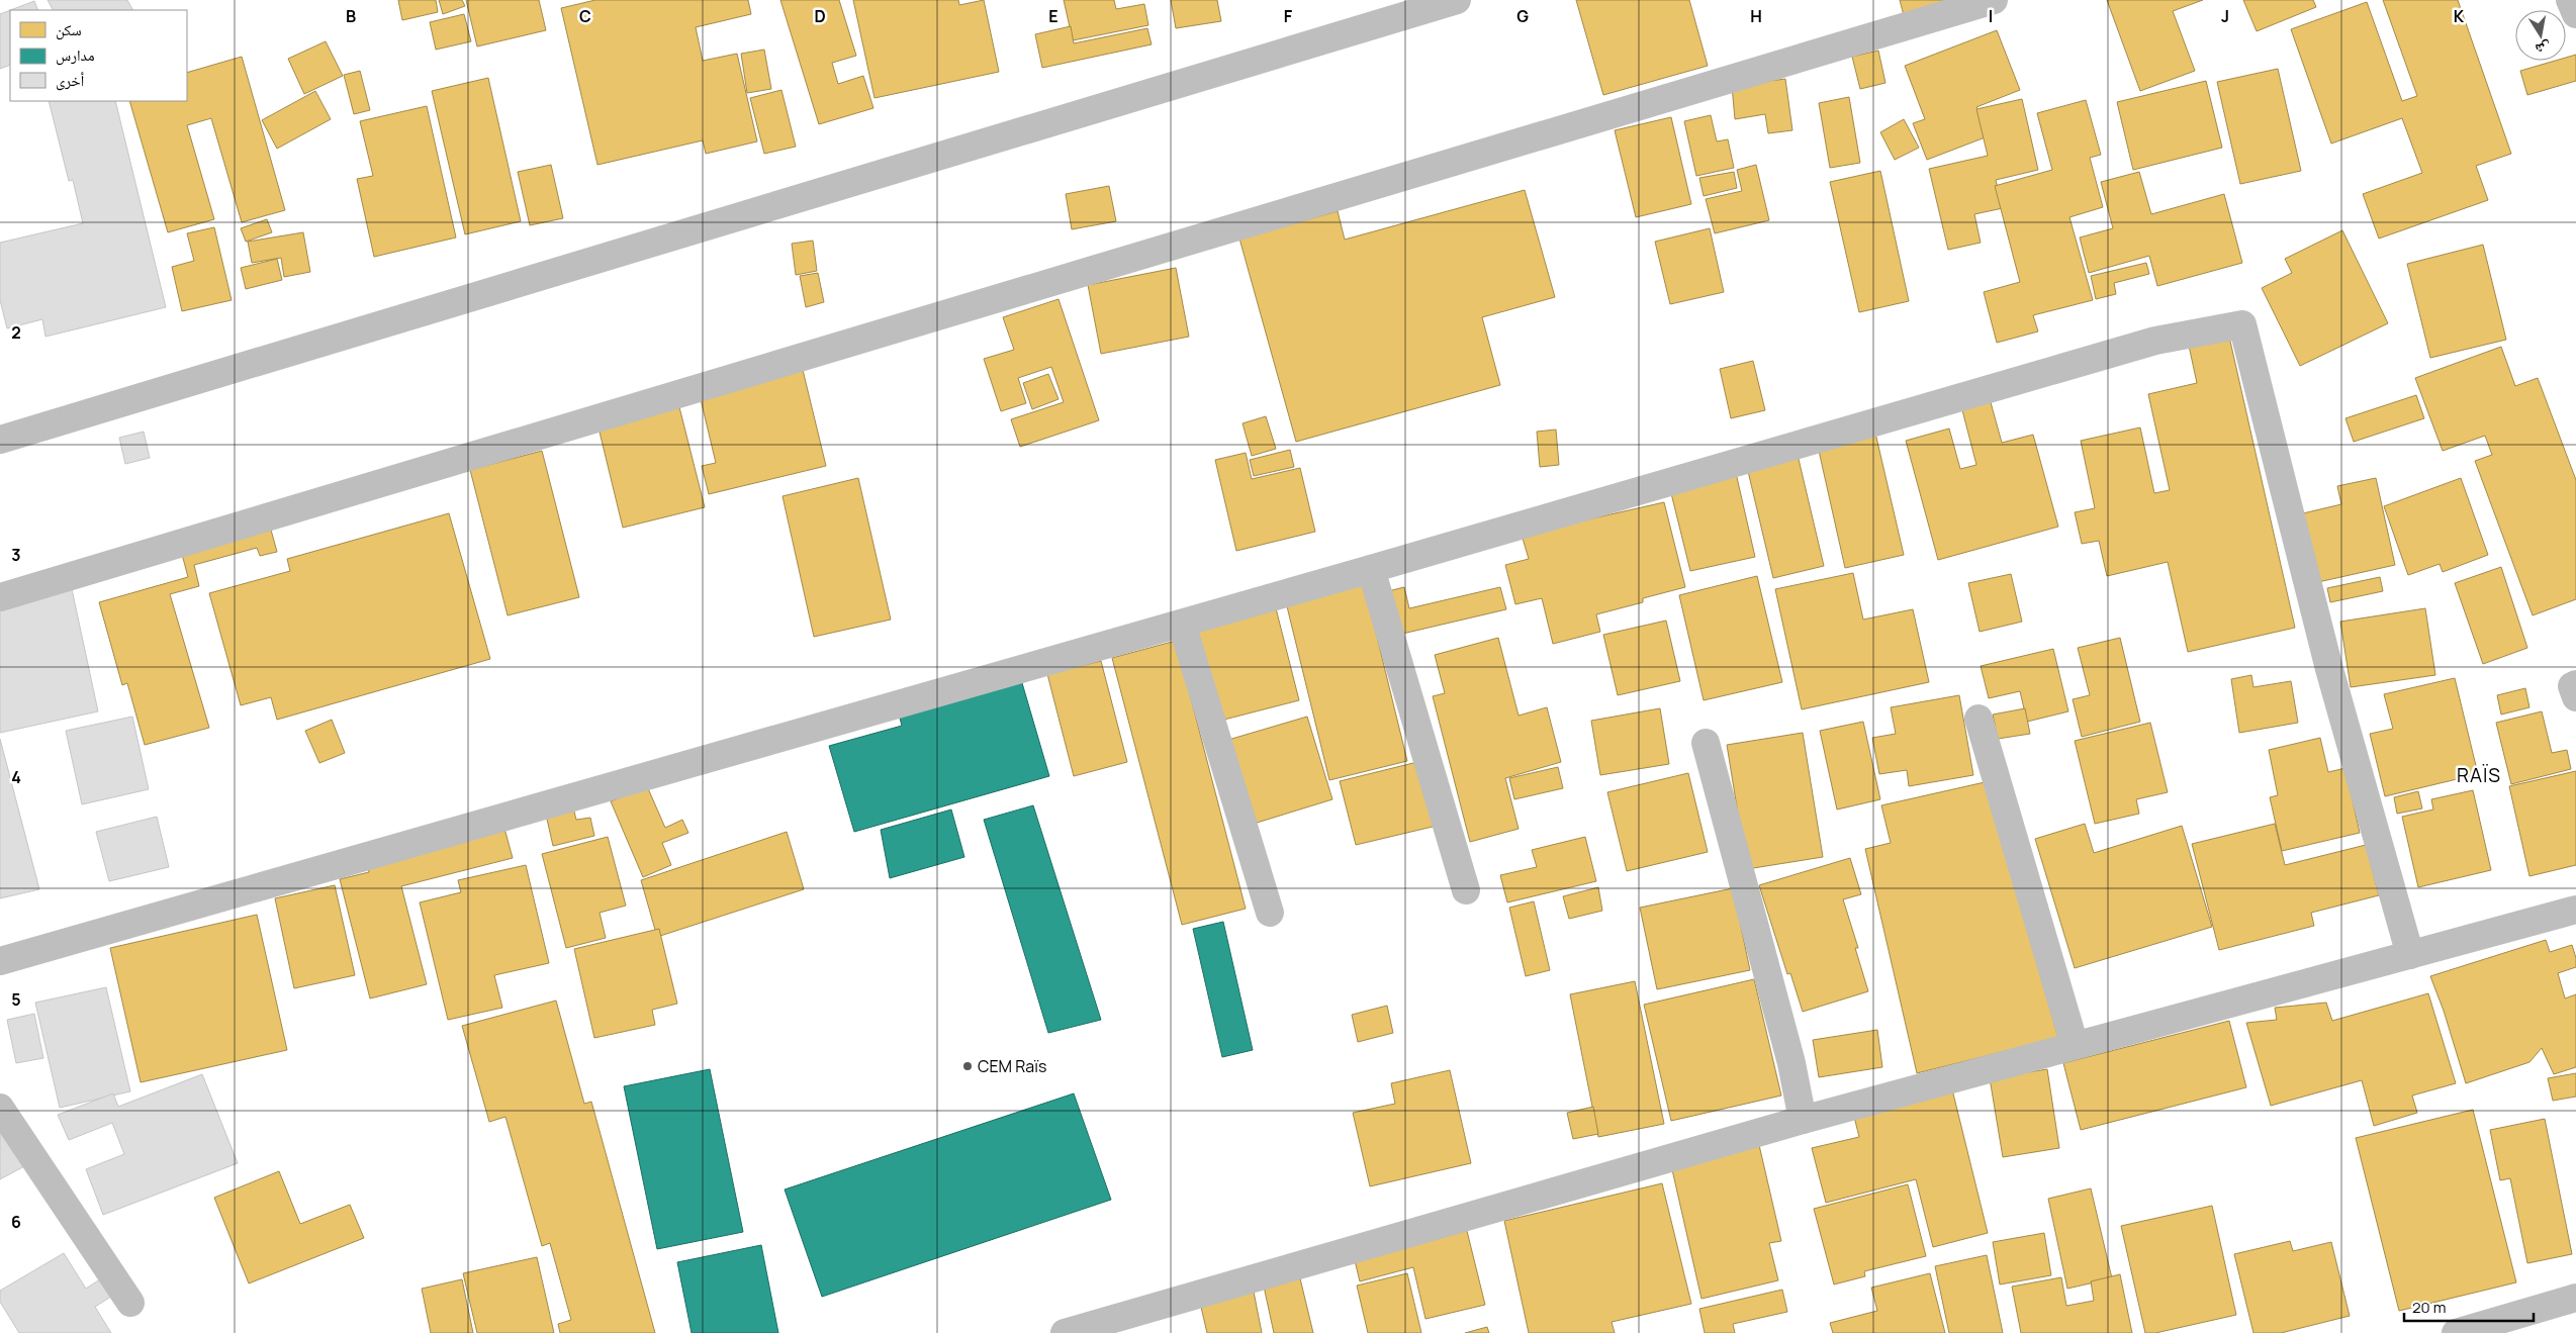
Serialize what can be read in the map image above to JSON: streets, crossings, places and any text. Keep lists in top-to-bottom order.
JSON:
{
  "districts": ["RAÏS"],
  "places": ["CEM Raïs"],
  "legend": ["سكن", "مدارس", "أخرى"],
  "scale_bar": "20 m",
  "north": "bottom",
  "grid": {
    "columns": [
      "B",
      "C",
      "D",
      "E",
      "F",
      "G",
      "H",
      "I",
      "J",
      "K"
    ],
    "rows": [
      "2",
      "3",
      "4",
      "5",
      "6"
    ]
  }
}
